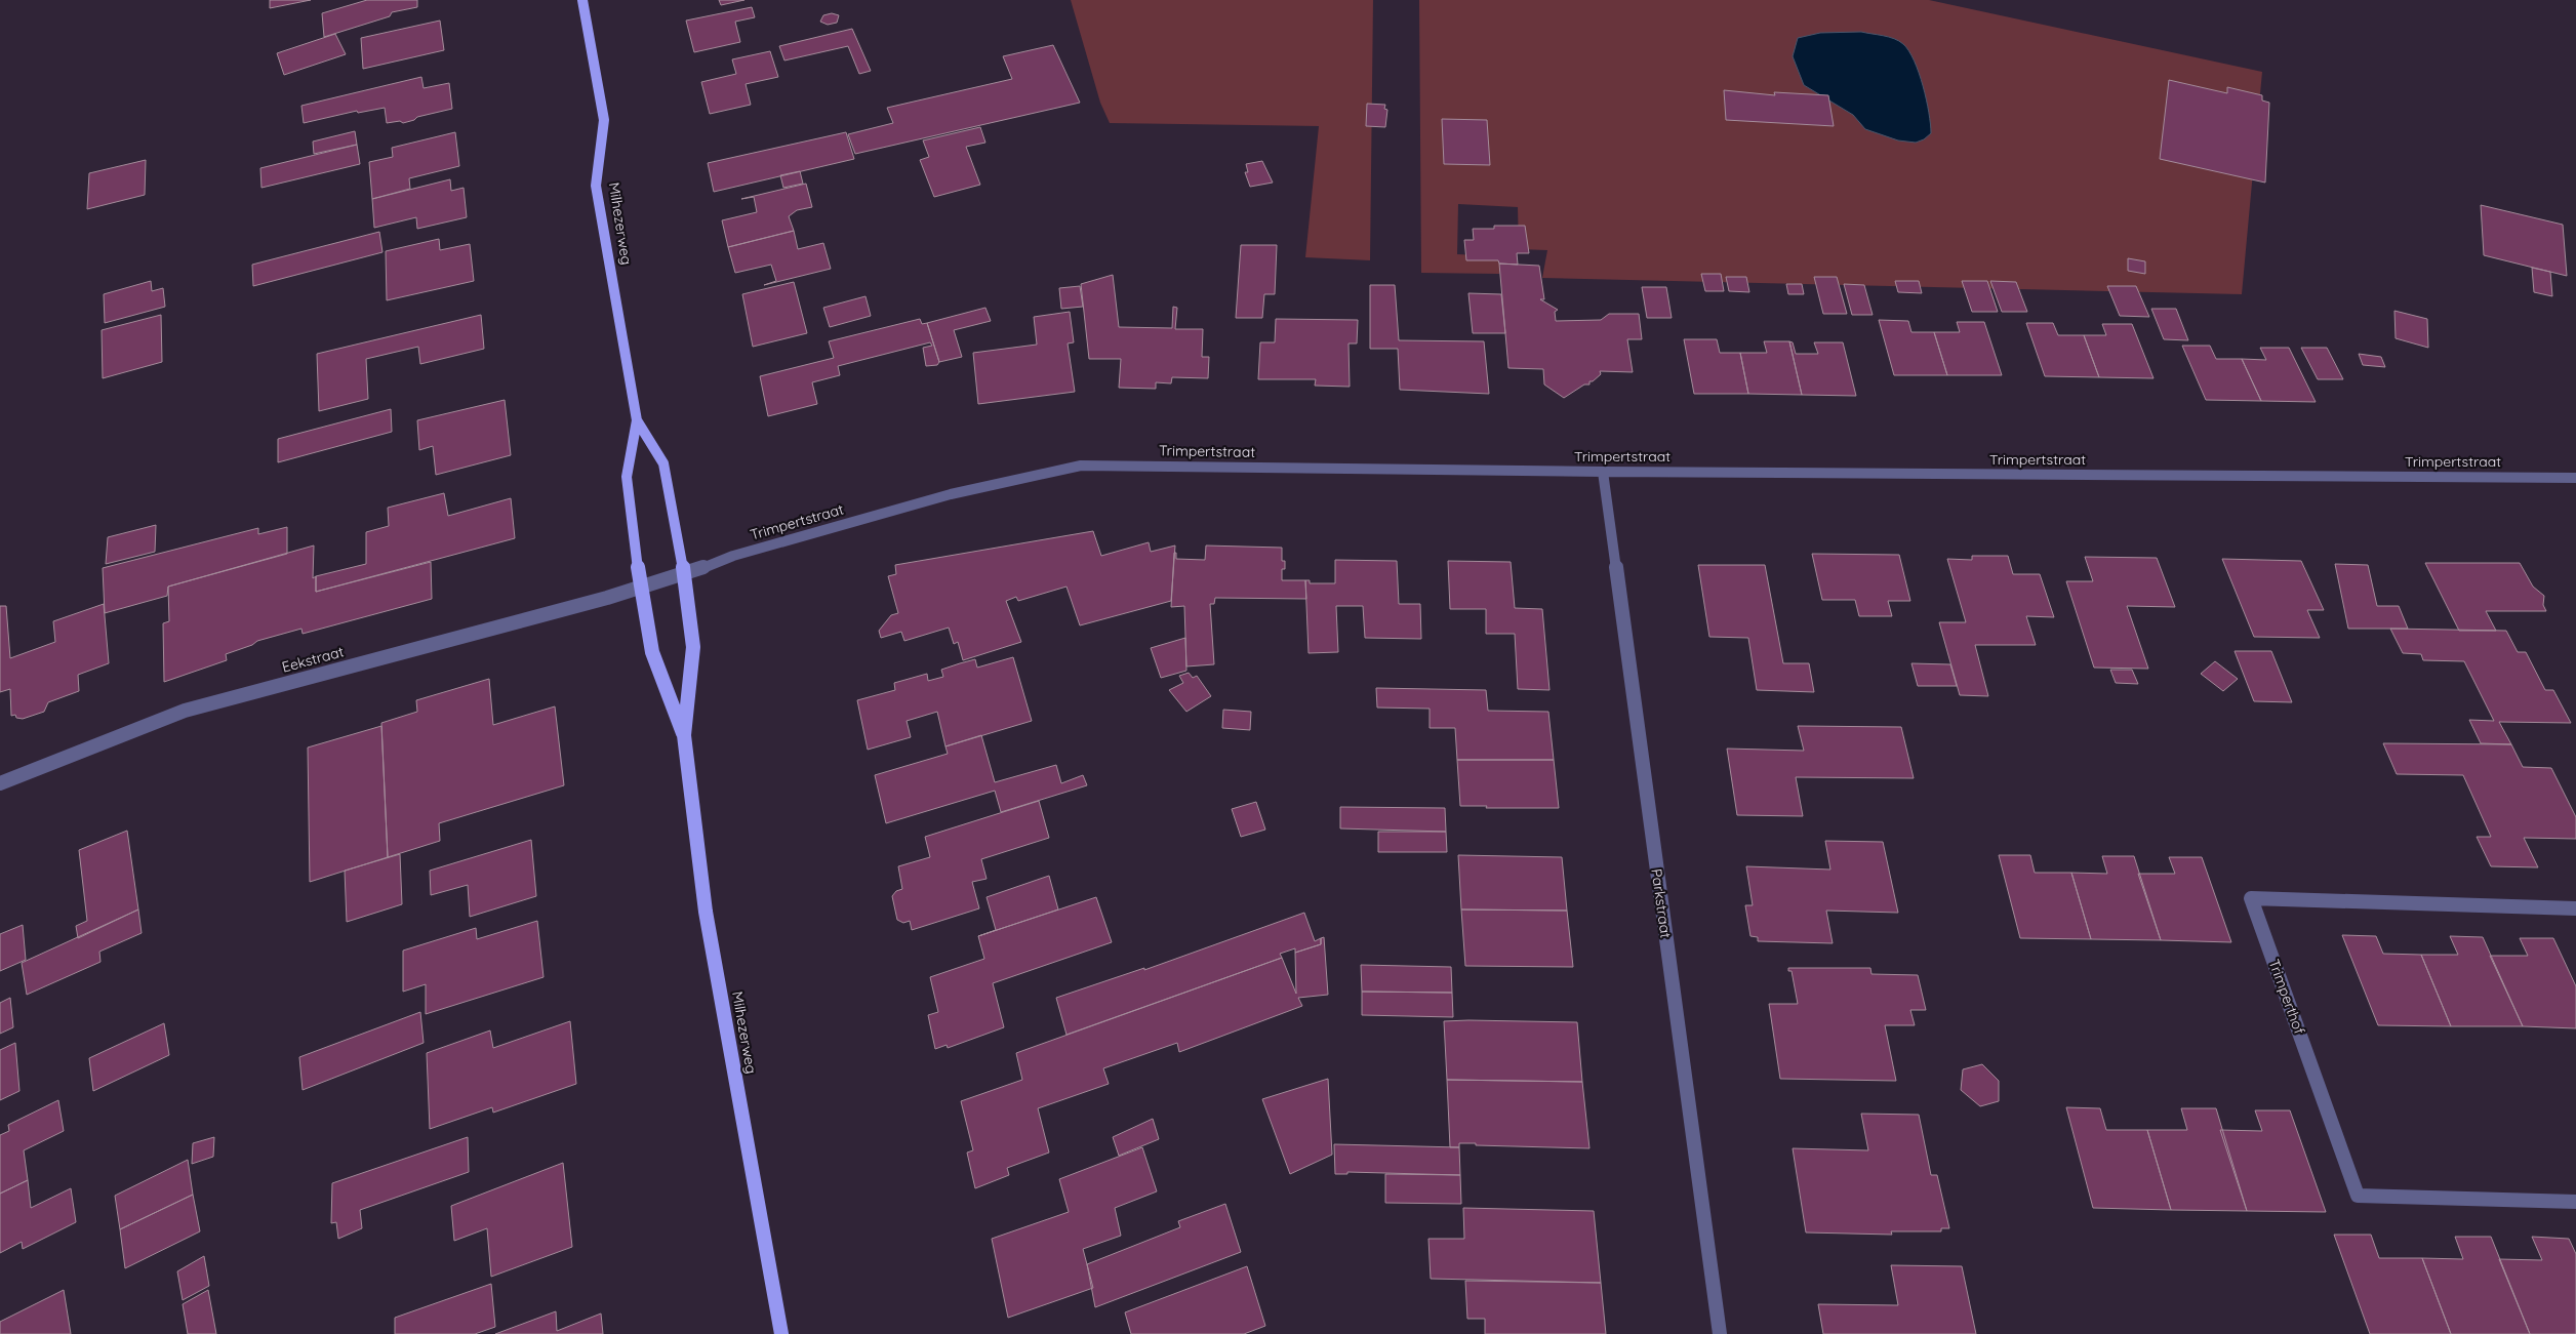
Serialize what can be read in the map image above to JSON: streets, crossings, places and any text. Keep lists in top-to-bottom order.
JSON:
{
  "streets": {
    "main road": ["Milhezerweg"],
    "street": [
      "Trimpertstraat",
      "Eekstraat",
      "Parkstraat",
      "Trimperthof"
    ]
  },
  "crossings": [
    ["Milhezerweg", "Trimpertstraat"],
    ["Milhezerweg", "Eekstraat"],
    ["Trimpertstraat", "Eekstraat"],
    ["Trimpertstraat", "Parkstraat"]
  ]
}
